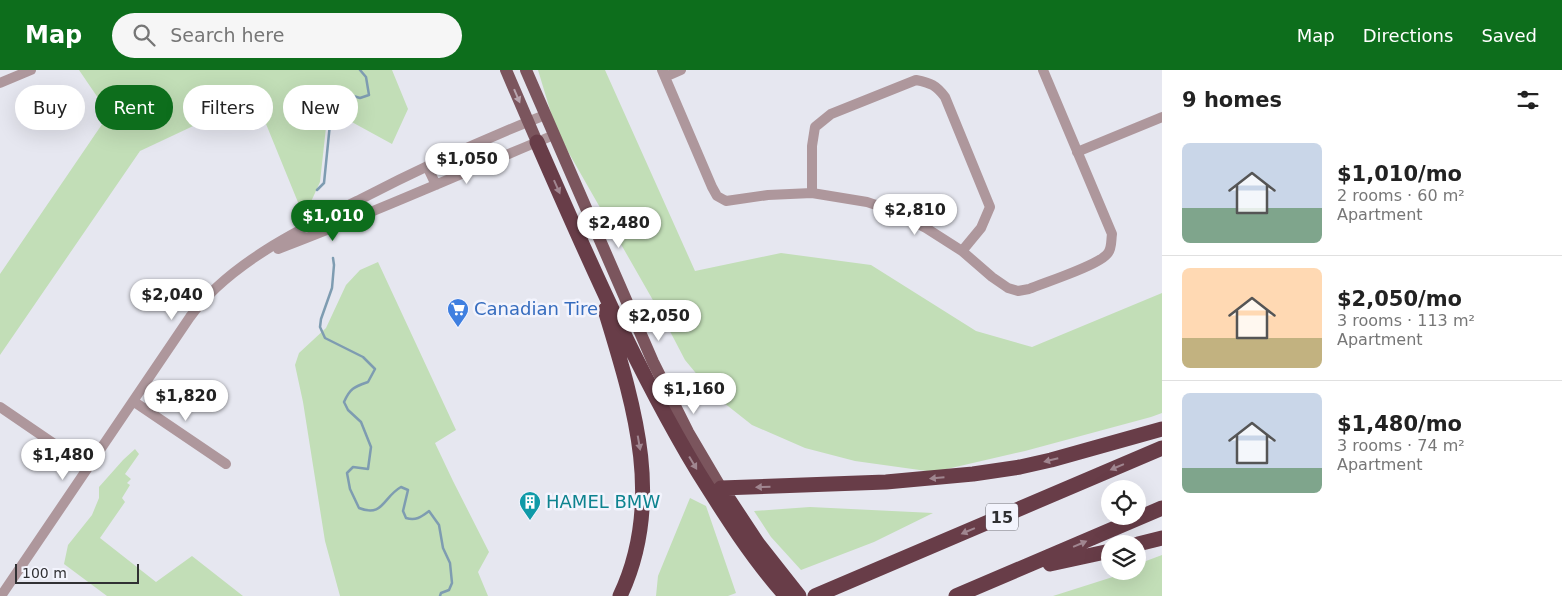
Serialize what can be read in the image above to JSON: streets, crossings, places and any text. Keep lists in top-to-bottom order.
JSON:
{
  "streets": {
    "highway": ["15"]
  },
  "places": {
    "supermarket": ["Canadian Tire"],
    "building": ["HAMEL BMW"]
  },
  "scale_bar": "100 m",
  "page": {
    "header": "Map",
    "search": "Search here",
    "nav": ["Map", "Directions", "Saved"],
    "heading": "9 homes",
    "chip": [
      "Buy",
      "Rent",
      "Filters",
      "New"
    ],
    "list": [
      {
        "name": "$1,010/mo",
        "note": "2 rooms · 60 m² · Apartment"
      },
      {
        "name": "$2,050/mo",
        "note": "3 rooms · 113 m² · Apartment"
      },
      {
        "name": "$1,480/mo",
        "note": "3 rooms · 74 m² · Apartment"
      }
    ],
    "price": [
      "$1,050",
      "$2,810",
      "$1,010",
      "$2,480",
      "$2,040",
      "$2,050",
      "$1,160",
      "$1,820",
      "$1,480"
    ],
    "scale": "100 m"
  }
}
